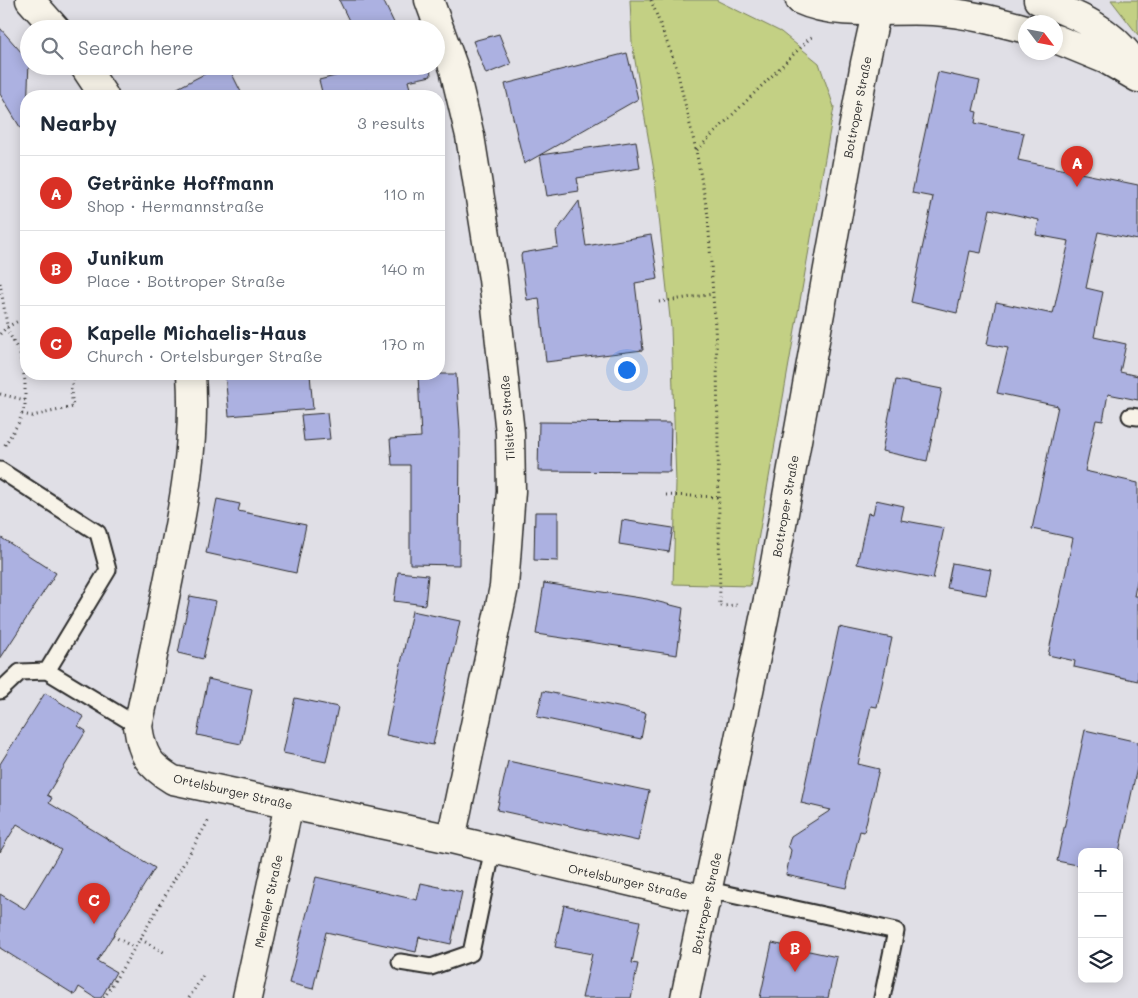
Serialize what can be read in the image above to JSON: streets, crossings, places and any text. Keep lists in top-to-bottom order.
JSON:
{
  "streets": {
    "street": [
      "Bottroper Straße",
      "Tilsiter Straße",
      "Ortelsburger Straße",
      "Memeler Straße"
    ]
  },
  "crossings": [
    ["Bottroper Straße", "Ortelsburger Straße"],
    ["Tilsiter Straße", "Ortelsburger Straße"],
    ["Ortelsburger Straße", "Memeler Straße"]
  ],
  "north": "bottom right",
  "page": {
    "search": "Search here",
    "heading": ["Nearby", "3 results"],
    "pins": ["A", "C", "B"],
    "list": [
      {
        "mark": "A",
        "name": "Getränke Hoffmann",
        "note": "Shop · Hermannstraße",
        "value": "110 m"
      },
      {
        "mark": "B",
        "name": "Junikum",
        "note": "Place · Bottroper Straße",
        "value": "140 m"
      },
      {
        "mark": "C",
        "name": "Kapelle Michaelis-Haus",
        "note": "Church · Ortelsburger Straße",
        "value": "170 m"
      }
    ],
    "map_buttons": ["+", "−"]
  }
}
